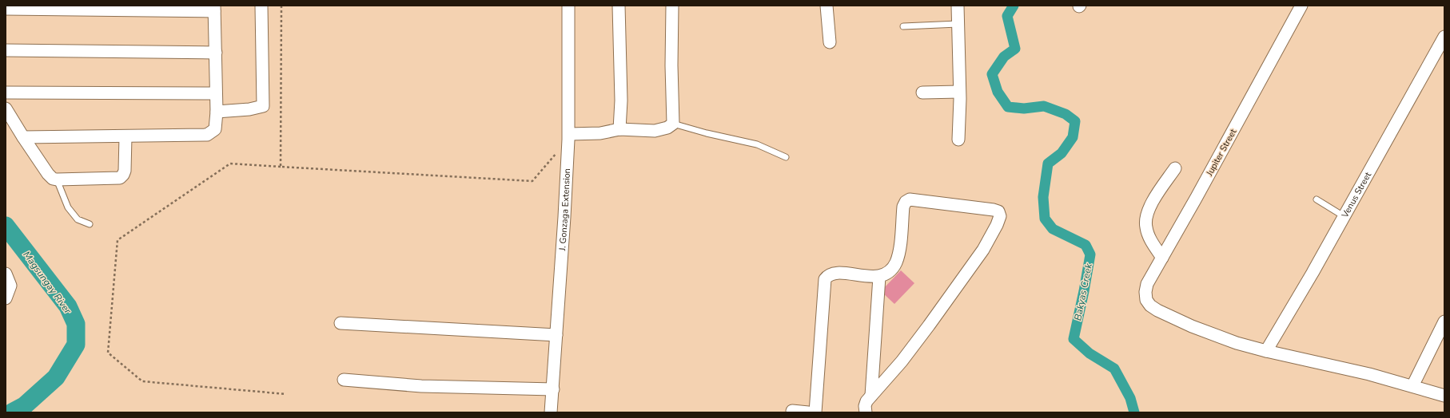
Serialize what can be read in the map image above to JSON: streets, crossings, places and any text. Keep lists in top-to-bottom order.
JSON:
{
  "streets": {
    "street": ["Jupiter Street", "Venus Street", "J. Gonzaga Extension"]
  },
  "crossings": [
    ["Jupiter Street", "Venus Street"]
  ],
  "water": ["Magsungay River", "Bakyas Creek"]
}
